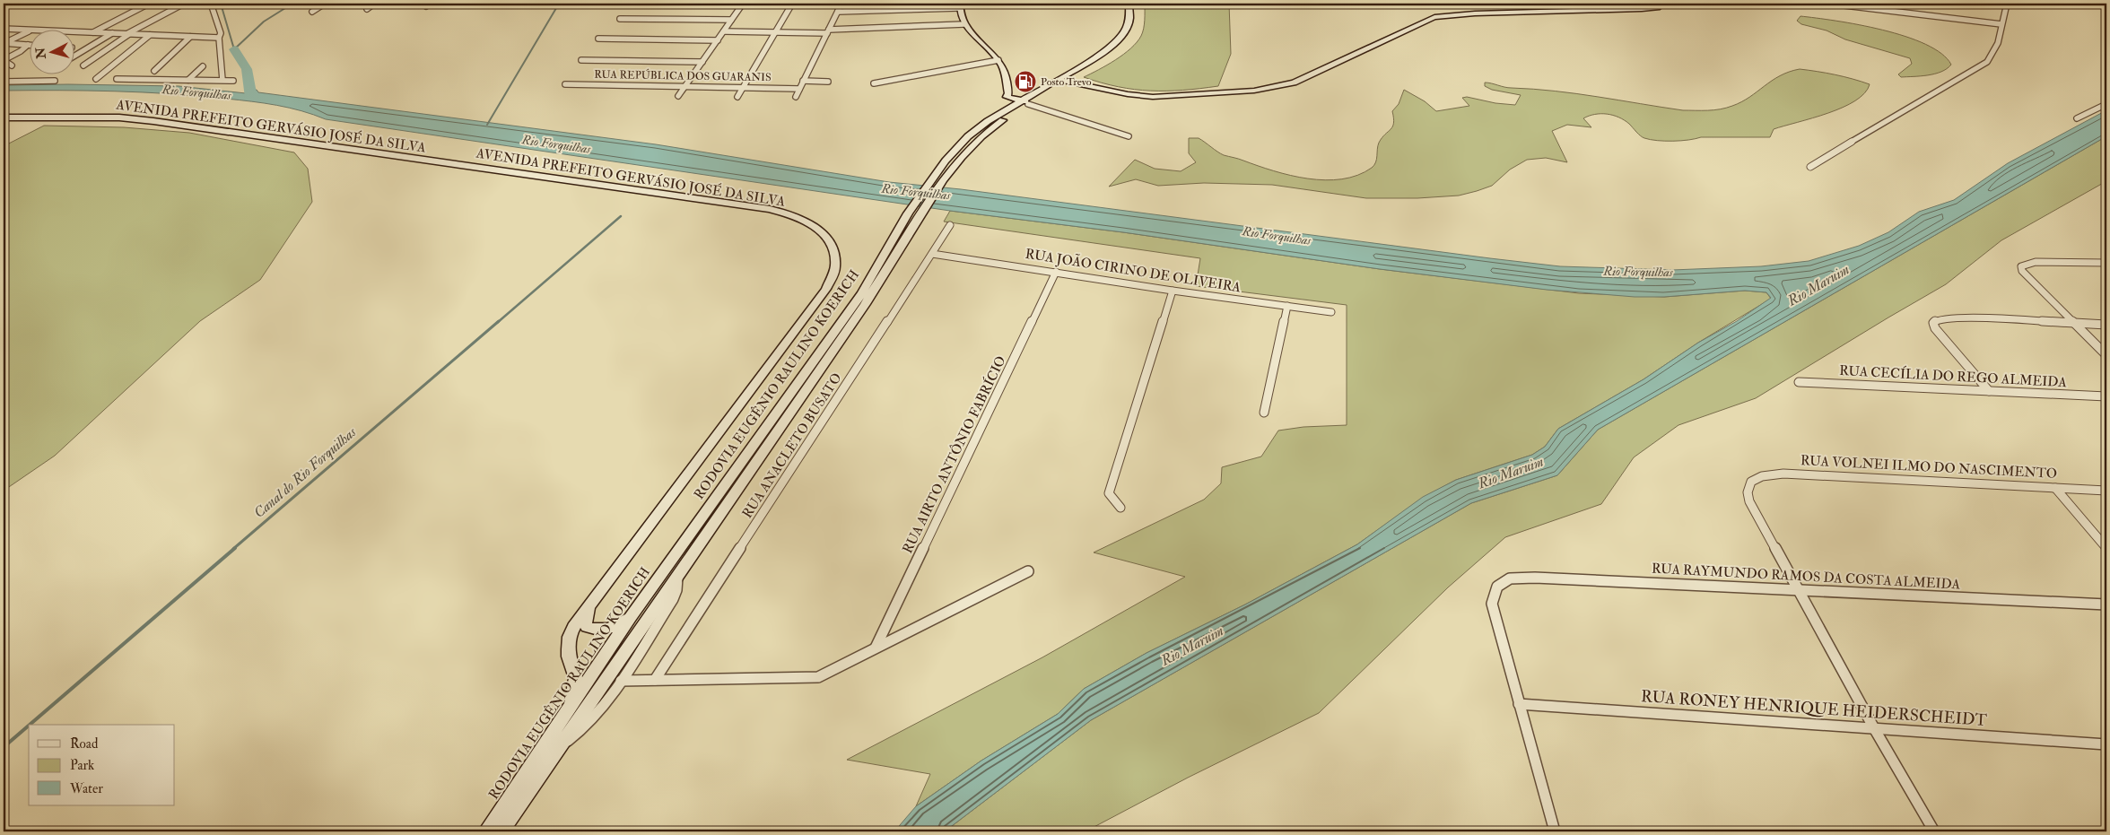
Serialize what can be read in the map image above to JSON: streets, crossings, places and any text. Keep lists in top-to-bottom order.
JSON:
{
  "streets": {
    "main road": ["AVENIDA PREFEITO GERVÁSIO JOSÉ DA SILVA", "RODOVIA EUGÊNIO RAULINO KOERICH"],
    "street": [
      "RUA REPÚBLICA DOS GUARANIS",
      "RUA JOÃO CIRINO DE OLIVEIRA",
      "RUA CECÍLIA DO REGO ALMEIDA",
      "RUA ANACLETO BUSATO",
      "RUA AIRTO ANTÔNIO FABRÍCIO",
      "RUA VOLNEI ILMO DO NASCIMENTO",
      "RUA RAYMUNDO RAMOS DA COSTA ALMEIDA",
      "RUA RONEY HENRIQUE HEIDERSCHEIDT"
    ]
  },
  "crossings": [
    ["AVENIDA PREFEITO GERVÁSIO JOSÉ DA SILVA", "RODOVIA EUGÊNIO RAULINO KOERICH"],
    ["RUA JOÃO CIRINO DE OLIVEIRA", "RUA ANACLETO BUSATO"],
    ["RUA JOÃO CIRINO DE OLIVEIRA", "RUA AIRTO ANTÔNIO FABRÍCIO"],
    ["RUA VOLNEI ILMO DO NASCIMENTO", "RUA RAYMUNDO RAMOS DA COSTA ALMEIDA"],
    ["RUA RAYMUNDO RAMOS DA COSTA ALMEIDA", "RUA RONEY HENRIQUE HEIDERSCHEIDT"]
  ],
  "water": ["Rio Forquilhas", "Rio Maruim", "Canal do Rio Forquilhas"],
  "places": {
    "fuel station": ["Posto Trevo"]
  },
  "legend": ["Road", "Park", "Water"],
  "north": "left"
}
